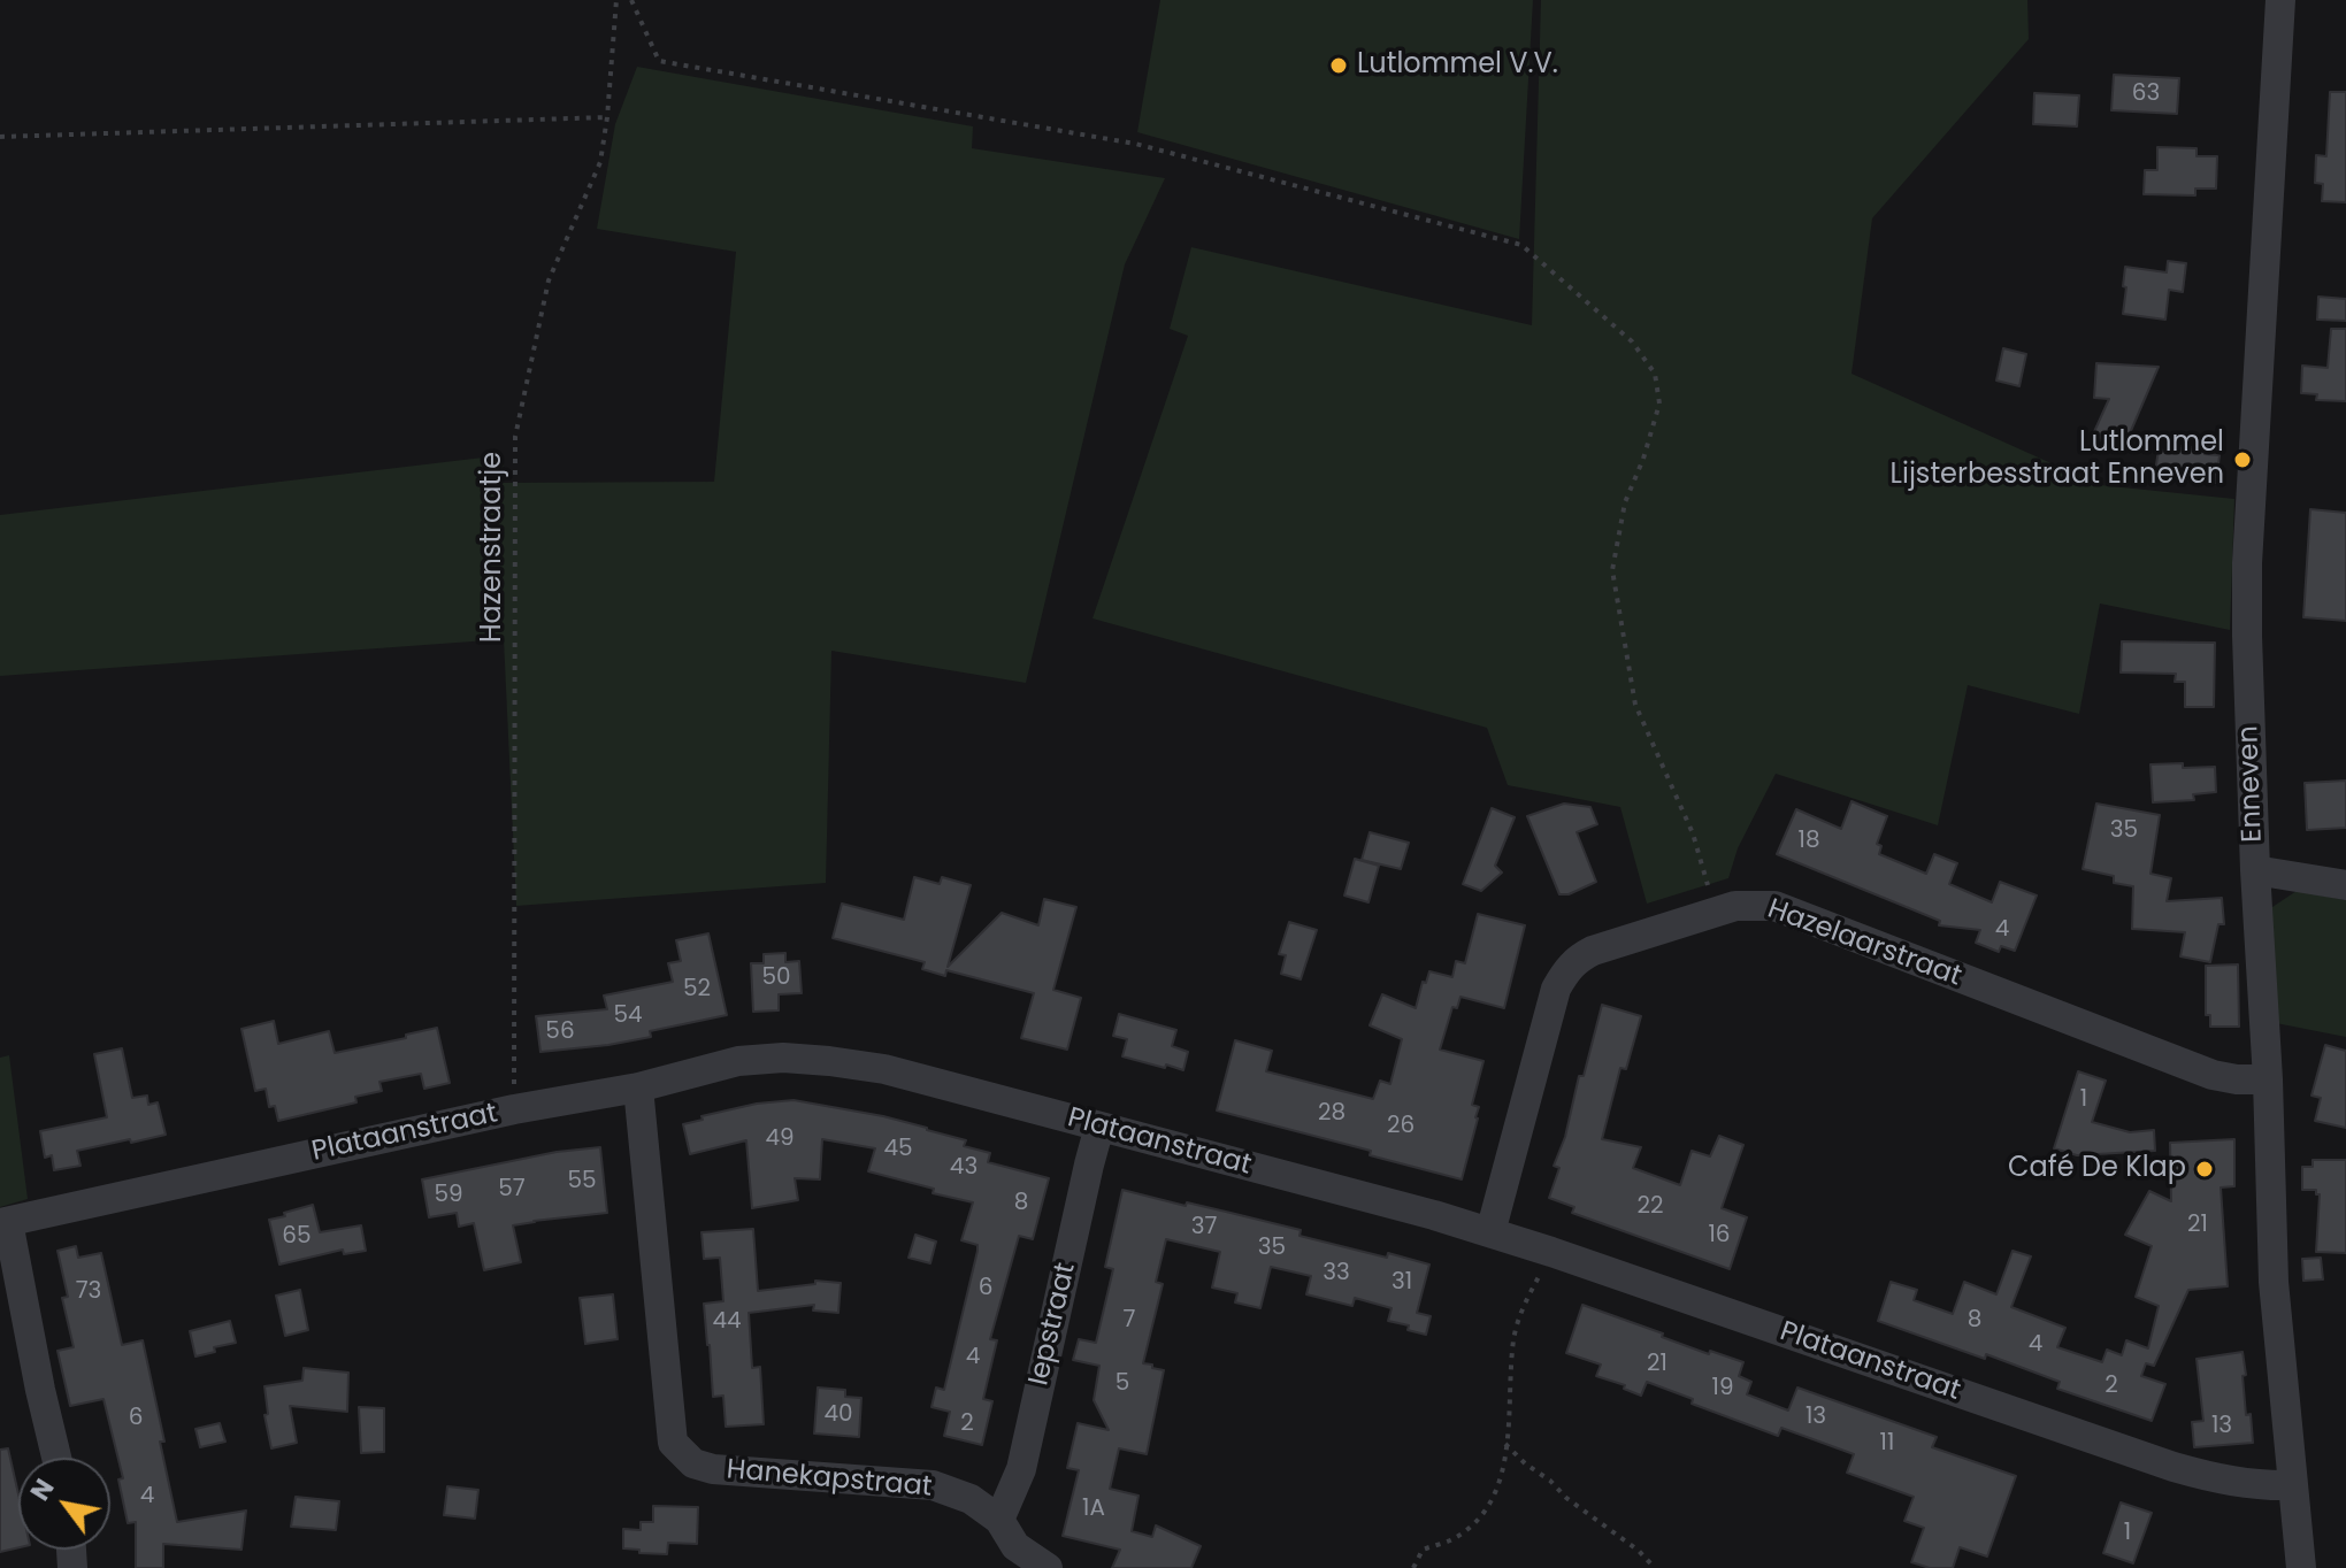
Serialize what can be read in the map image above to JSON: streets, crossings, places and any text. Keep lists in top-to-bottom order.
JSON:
{
  "streets": {
    "street": [
      "Enneven",
      "Hazelaarstraat",
      "Plataanstraat",
      "Iepstraat",
      "Hanekapstraat"
    ],
    "path": ["Hazenstraatje"]
  },
  "crossings": [
    ["Hazenstraatje", "Plataanstraat"],
    ["Enneven", "Hazelaarstraat"],
    ["Enneven", "Plataanstraat"],
    ["Hazelaarstraat", "Plataanstraat"],
    ["Plataanstraat", "Iepstraat"],
    ["Plataanstraat", "Hanekapstraat"],
    ["Iepstraat", "Hanekapstraat"]
  ],
  "places": ["Lutlommel V.V.", "Lutlommel Lijsterbesstraat Enneven", "Café De Klap"],
  "house_numbers": [
    "63",
    "35",
    "18",
    "4",
    "50",
    "52",
    "54",
    "56",
    "1",
    "28",
    "26",
    "49",
    "45",
    "43",
    "55",
    "57",
    "59",
    "8",
    "22",
    "21",
    "37",
    "16",
    "65",
    "35",
    "33",
    "31",
    "6",
    "73",
    "7",
    "8",
    "44",
    "4",
    "4",
    "21",
    "5",
    "2",
    "19",
    "40",
    "13",
    "6",
    "2",
    "13",
    "11",
    "4",
    "1A",
    "1"
  ],
  "north": "top left"
}
